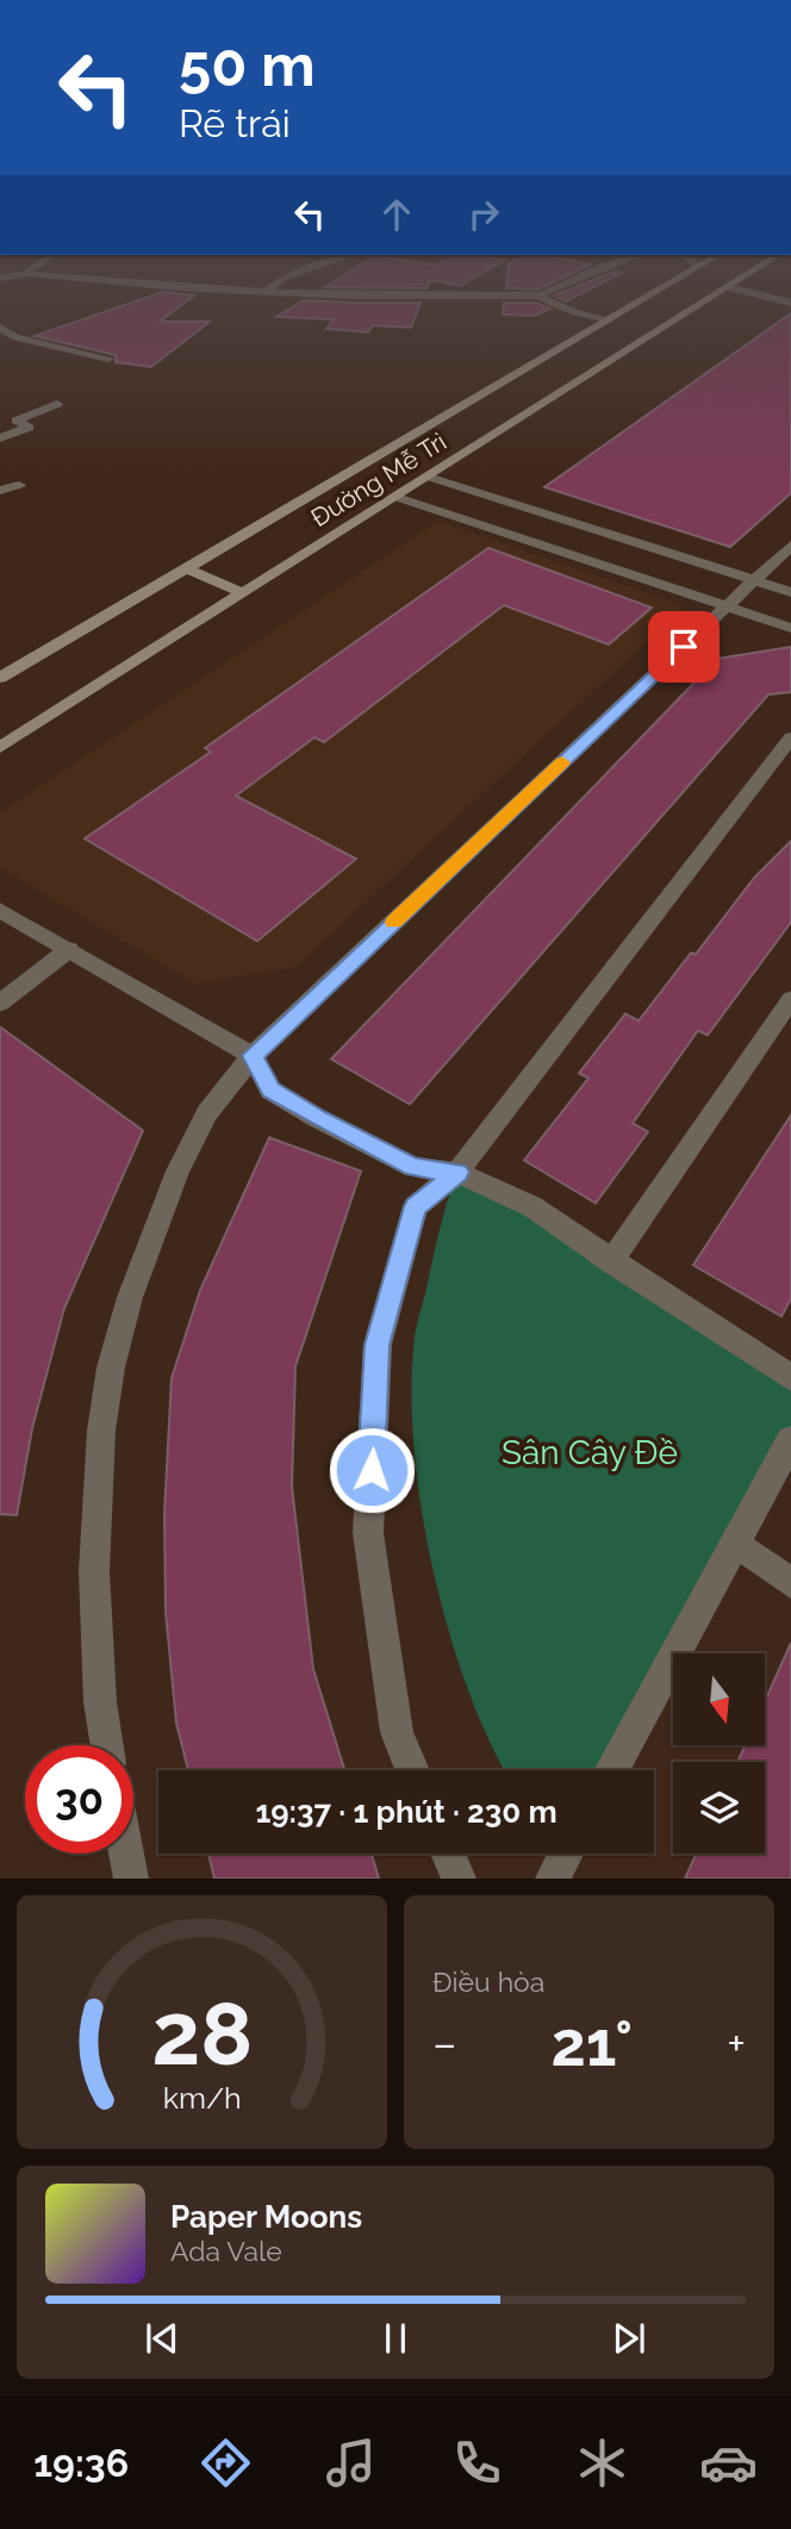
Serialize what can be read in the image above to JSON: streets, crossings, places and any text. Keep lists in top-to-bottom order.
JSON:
{
  "streets": {
    "main road": ["Đường Mễ Trì"]
  },
  "parks": ["Sân Cây Đề"],
  "north": "bottom",
  "page": {
    "turn": ["50 m", "Rẽ trái"],
    "limit": "30",
    "trip": "19:37 · 1 phút · 230 m",
    "tile": "Điều hòa",
    "heat": ["−", "21°", "+"],
    "song": ["Paper Moons", "Ada Vale"],
    "tabs": "19:36",
    "gauge": ["28", "km/h"]
  }
}
